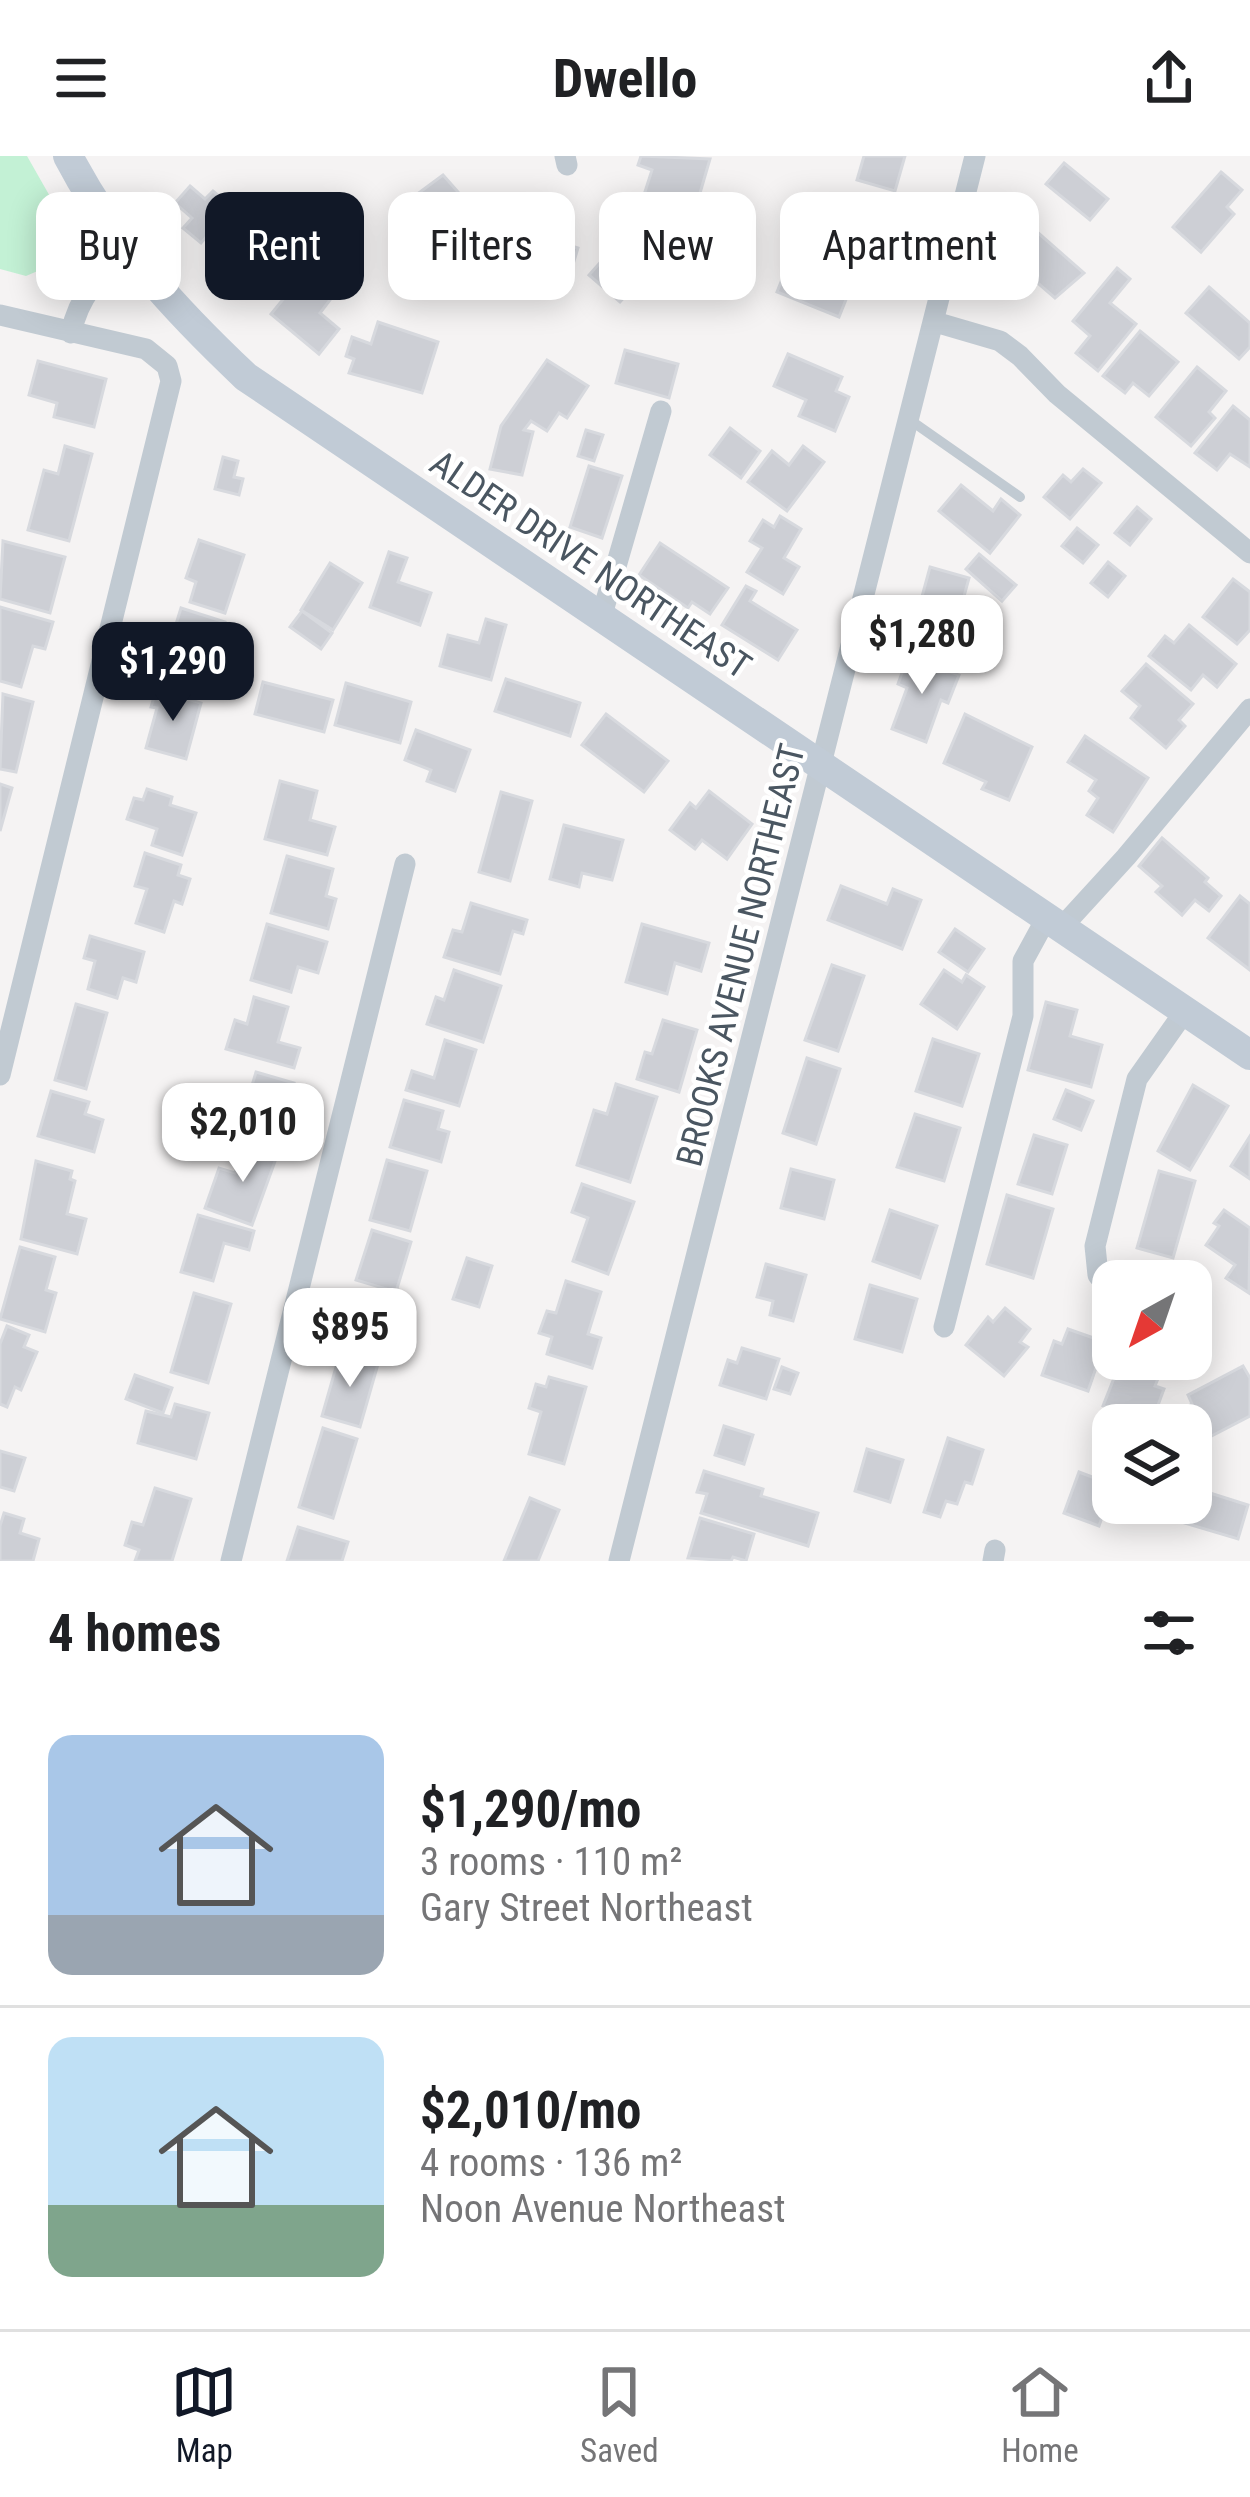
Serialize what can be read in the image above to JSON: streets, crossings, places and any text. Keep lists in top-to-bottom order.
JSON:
{
  "streets": {
    "street": ["ALDER DRIVE NORTHEAST", "BROOKS AVENUE NORTHEAST"]
  },
  "crossings": [
    ["ALDER DRIVE NORTHEAST", "BROOKS AVENUE NORTHEAST"]
  ],
  "north": "bottom left",
  "page": {
    "header": "Dwello",
    "chip": [
      "Buy",
      "Rent",
      "Filters",
      "New",
      "Apartment"
    ],
    "price": [
      "$1,280",
      "$1,290",
      "$2,010",
      "$895"
    ],
    "heading": "4 homes",
    "list": [
      {
        "name": "$1,290/mo",
        "note": "3 rooms · 110 m² · Gary Street Northeast"
      },
      {
        "name": "$2,010/mo",
        "note": "4 rooms · 136 m² · Noon Avenue Northeast"
      }
    ],
    "tabs": ["Map", "Saved", "Home"]
  }
}
